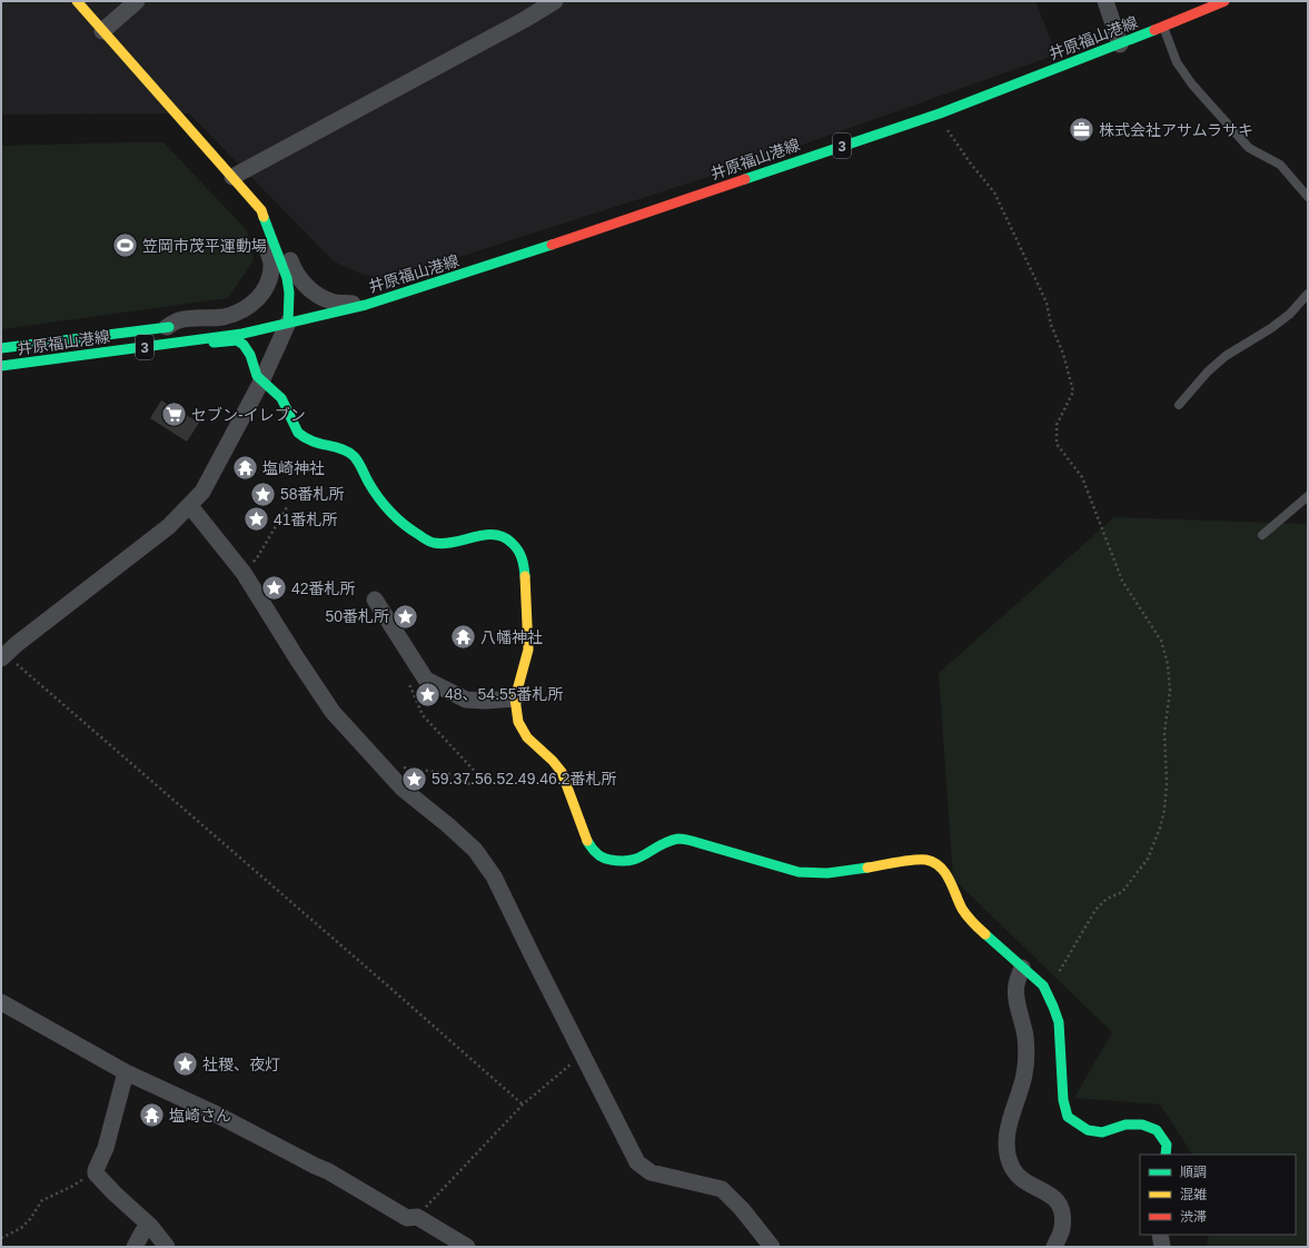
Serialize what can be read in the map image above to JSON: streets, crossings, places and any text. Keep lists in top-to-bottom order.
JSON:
{
  "streets": {
    "street": ["井原福山港線", "3"]
  },
  "places": {
    "office": ["株式会社アサムラサキ"],
    "sports": ["笠岡市茂平運動場"],
    "supermarket": ["セブン-イレブン"],
    "temple": ["塩崎神社", "八幡神社", "塩崎さん"],
    "place": [
      "58番札所",
      "41番札所",
      "42番札所",
      "50番札所",
      "48、54.55番札所",
      "59.37.56.52.49.46.2番札所",
      "社稷、夜灯"
    ]
  },
  "legend": ["順調", "混雑", "渋滞"]
}
